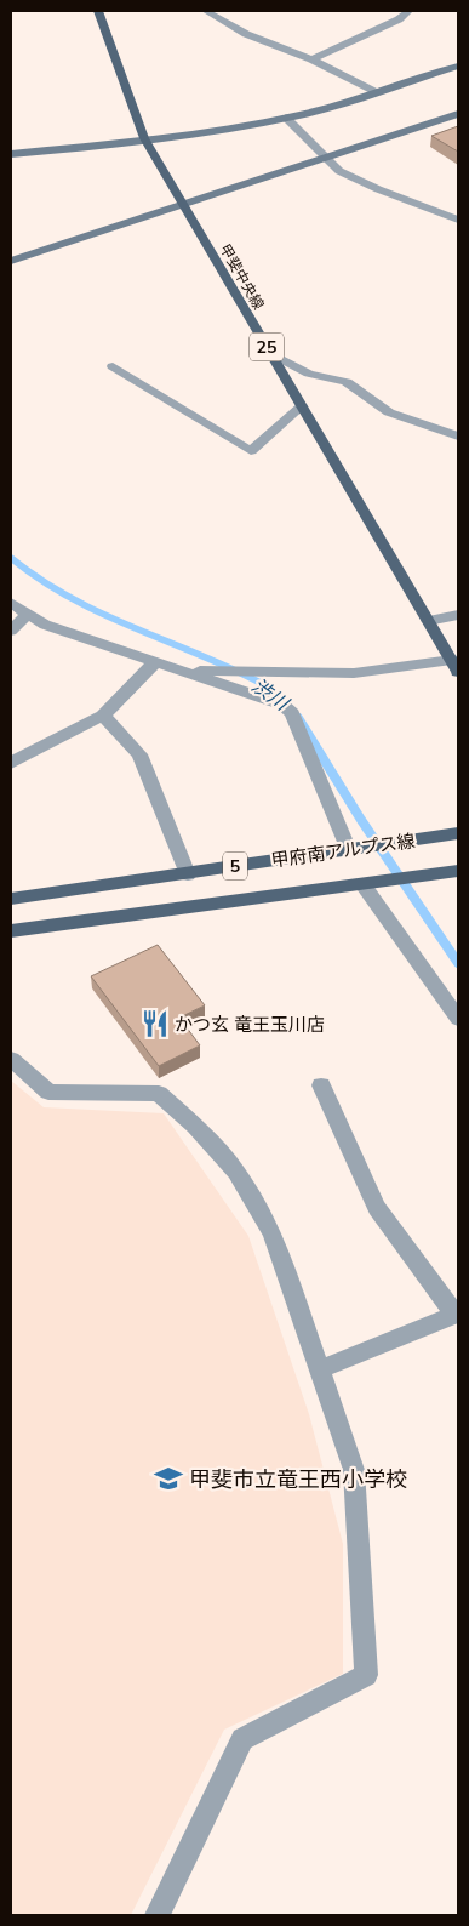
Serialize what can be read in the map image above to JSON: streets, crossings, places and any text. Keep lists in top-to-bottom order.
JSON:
{
  "streets": {
    "main road": [
      "甲斐中央線",
      "25",
      "甲府南アルプス線",
      "5"
    ]
  },
  "water": ["渋川"],
  "places": {
    "restaurant": ["かつ玄 竜王玉川店"],
    "school or university": ["甲斐市立竜王西小学校"]
  }
}
